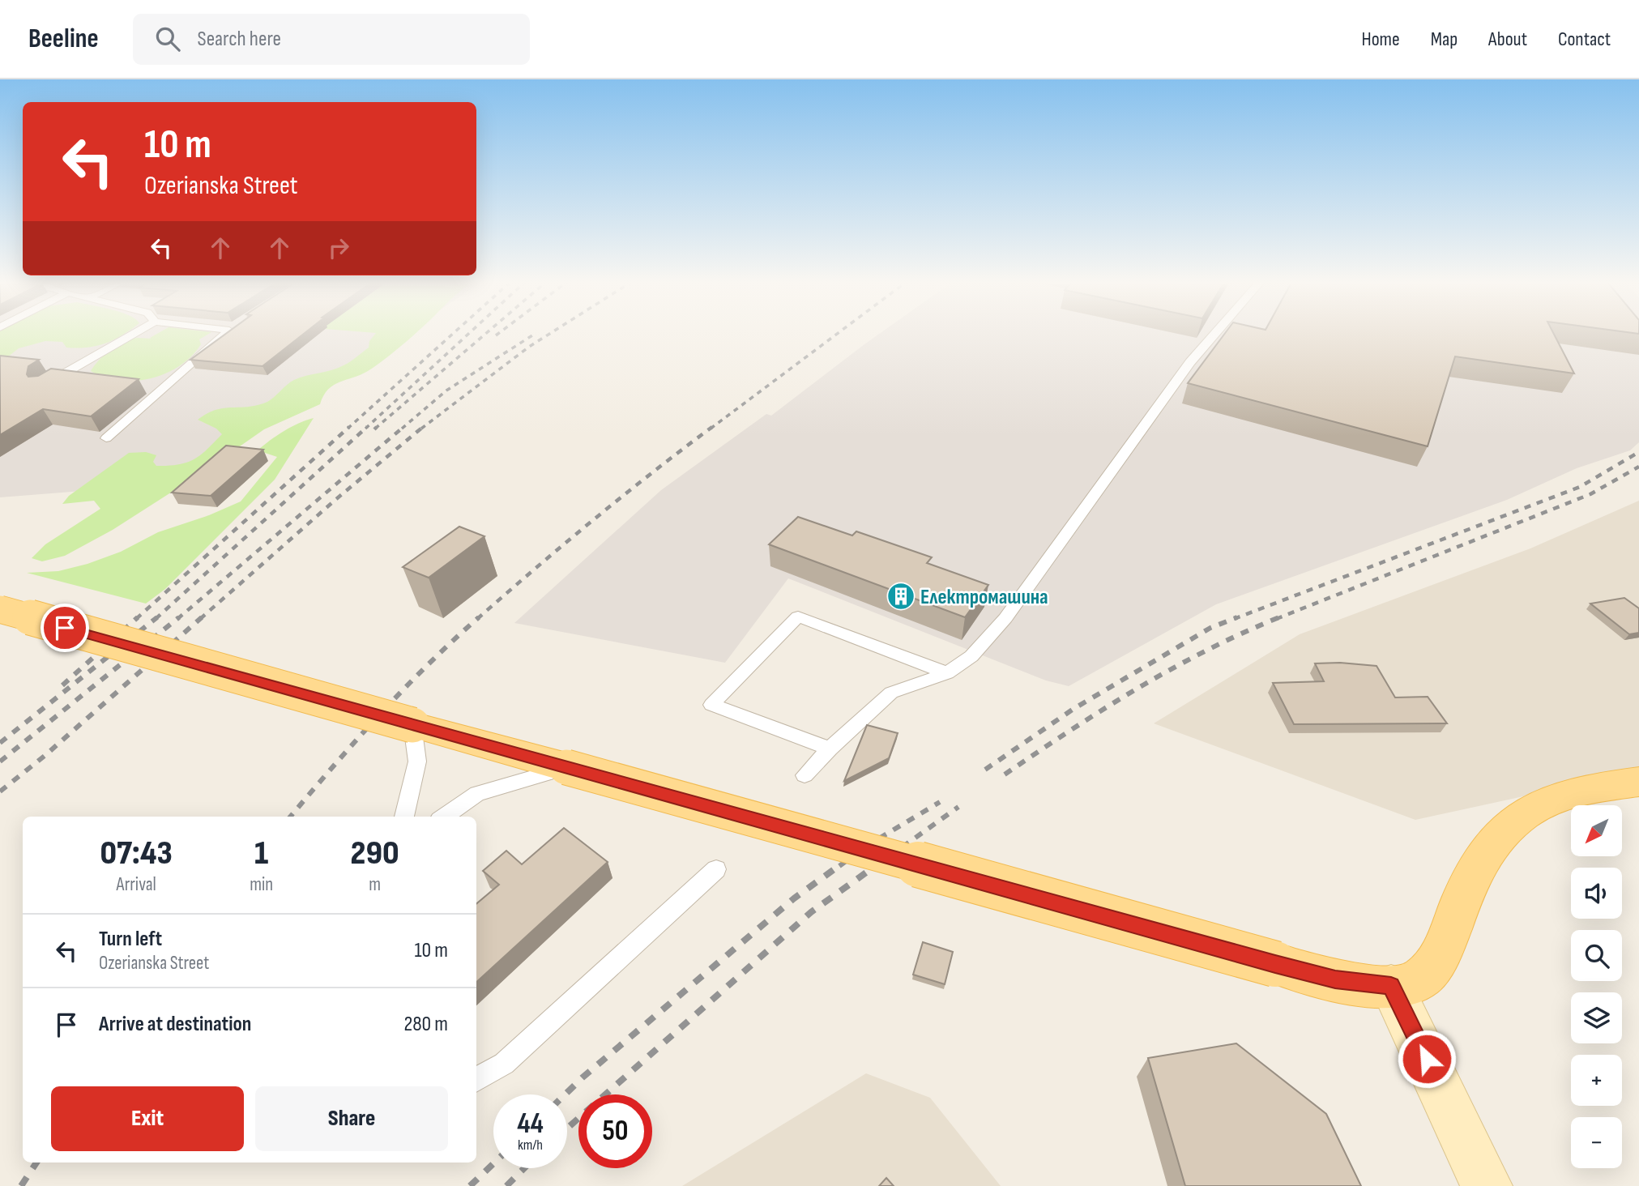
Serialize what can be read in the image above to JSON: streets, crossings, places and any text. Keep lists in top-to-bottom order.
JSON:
{
  "places": {
    "building": ["Електромашина"]
  },
  "north": "bottom left",
  "page": {
    "header": "Beeline",
    "search": "Search here",
    "nav": [
      "Home",
      "Map",
      "About",
      "Contact"
    ],
    "turn": ["10 m", "Ozerianska Street"],
    "map_buttons": ["+", "−"],
    "eta": [
      "07:43",
      "Arrival",
      "1",
      "min",
      "290",
      "m"
    ],
    "list": [
      {
        "name": "Turn left",
        "note": "Ozerianska Street",
        "value": "10 m"
      },
      {
        "name": "Arrive at destination",
        "value": "280 m"
      }
    ],
    "buttons": ["Exit", "Share"],
    "speed": "44 km/h",
    "limit": "50"
  }
}
